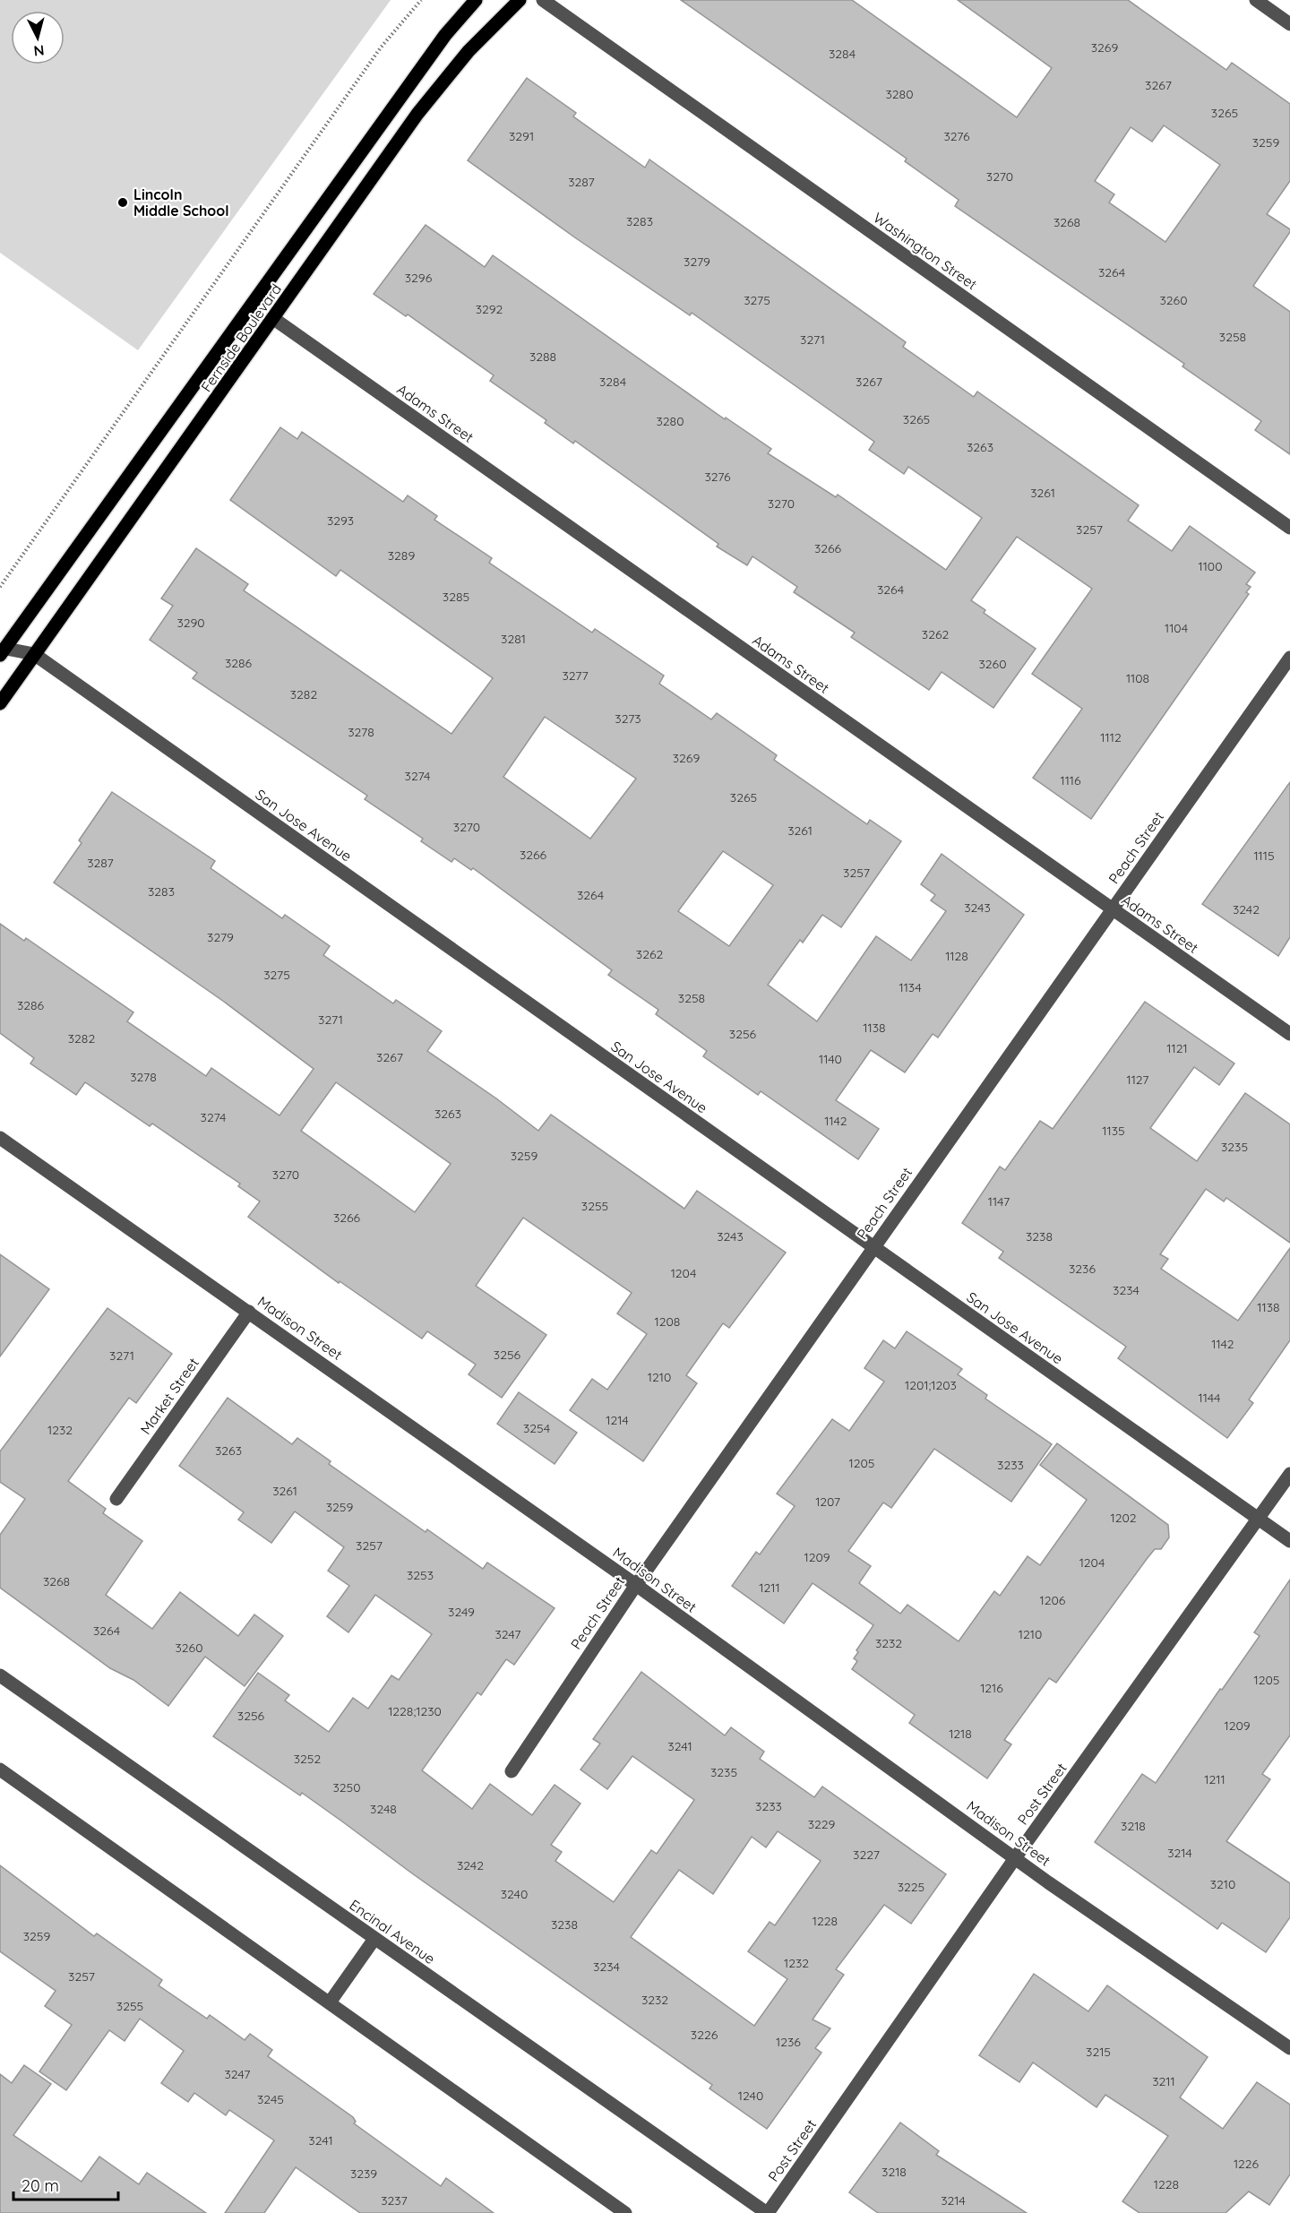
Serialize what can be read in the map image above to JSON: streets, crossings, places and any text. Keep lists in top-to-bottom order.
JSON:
{
  "streets": {
    "main road": ["Fernside Boulevard"],
    "street": [
      "Washington Street",
      "Adams Street",
      "San Jose Avenue",
      "Peach Street",
      "Madison Street",
      "Market Street",
      "Post Street",
      "Encinal Avenue"
    ]
  },
  "crossings": [
    ["Fernside Boulevard", "Adams Street"],
    ["Fernside Boulevard", "San Jose Avenue"],
    ["Adams Street", "Peach Street"],
    ["San Jose Avenue", "Peach Street"],
    ["San Jose Avenue", "Post Street"],
    ["Peach Street", "Madison Street"],
    ["Madison Street", "Market Street"],
    ["Madison Street", "Post Street"],
    ["Post Street", "Encinal Avenue"]
  ],
  "places": ["Lincoln Middle School"],
  "house_numbers": [
    "3269",
    "3284",
    "3267",
    "3280",
    "3265",
    "3291",
    "3276",
    "3259",
    "3270",
    "3287",
    "3283",
    "3268",
    "3279",
    "3264",
    "3296",
    "3275",
    "3260",
    "3292",
    "3258",
    "3271",
    "3288",
    "3284",
    "3267",
    "3265",
    "3280",
    "3263",
    "3276",
    "3261",
    "3270",
    "3293",
    "3257",
    "3266",
    "3289",
    "1100",
    "3264",
    "3285",
    "3290",
    "1104",
    "3262",
    "3281",
    "3286",
    "3260",
    "3277",
    "1108",
    "3282",
    "3273",
    "3278",
    "1112",
    "3269",
    "3274",
    "1116",
    "3265",
    "3270",
    "3261",
    "3266",
    "1115",
    "3287",
    "3257",
    "3283",
    "3264",
    "3243",
    "3242",
    "3279",
    "3262",
    "1128",
    "3275",
    "1134",
    "3258",
    "3286",
    "3271",
    "1138",
    "3256",
    "3282",
    "1121",
    "3267",
    "1140",
    "3278",
    "1127",
    "3263",
    "3274",
    "1142",
    "1135",
    "3235",
    "3259",
    "3270",
    "1147",
    "3255",
    "3266",
    "3243",
    "3238",
    "3236",
    "1204",
    "3234",
    "1138",
    "1208",
    "1142",
    "3256",
    "3271",
    "1210",
    "1201;1203",
    "1144",
    "1214",
    "3254",
    "1232",
    "3263",
    "1205",
    "3233",
    "3261",
    "1207",
    "3259",
    "1202",
    "3257",
    "1209",
    "1204",
    "3253",
    "3268",
    "1211",
    "1206",
    "3249",
    "3264",
    "3247",
    "1210",
    "3232",
    "3260",
    "1205",
    "1216",
    "1228;1230",
    "3256",
    "1209",
    "1218",
    "3241",
    "3252",
    "3235",
    "1211",
    "3250",
    "3233",
    "3248",
    "3229",
    "3218",
    "3214",
    "3227",
    "3242",
    "3210",
    "3225",
    "3240",
    "1228",
    "3238",
    "3259",
    "1232",
    "3234",
    "3257",
    "3232",
    "3255",
    "3226",
    "1236",
    "3215",
    "3247",
    "3211",
    "1240",
    "3245",
    "3241",
    "1226",
    "3218",
    "3239",
    "1228",
    "3237",
    "3214"
  ],
  "scale_bar": "20 m",
  "north": "bottom"
}
